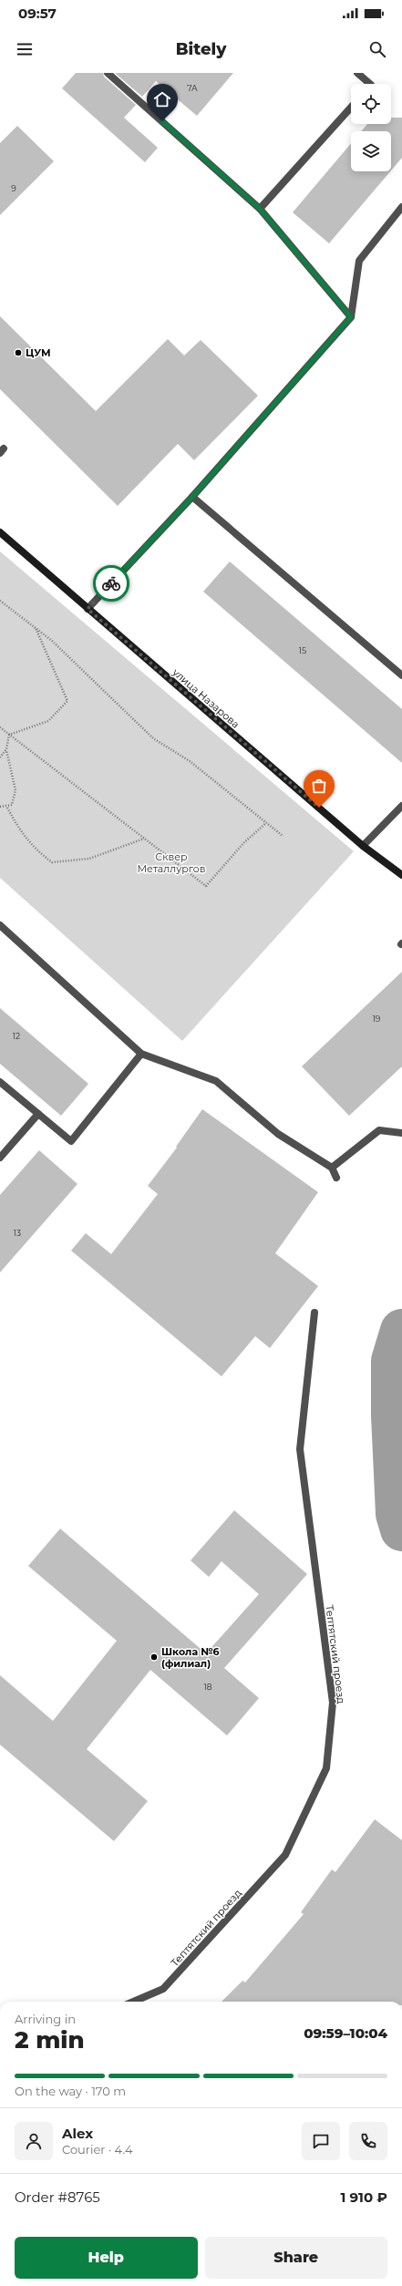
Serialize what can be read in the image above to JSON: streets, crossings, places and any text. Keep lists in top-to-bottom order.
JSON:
{
  "streets": {
    "main road": ["улица Назарова"],
    "street": ["Тептятский проезд"]
  },
  "parks": ["Сквер Металлургов"],
  "places": ["ЦУМ", "Школа №6 (филиал)"],
  "house_numbers": [
    "7А",
    "9",
    "15",
    "19",
    "12",
    "13",
    "18"
  ],
  "page": {
    "status": "09:57",
    "header": "Bitely",
    "heading": ["2 min", "Arriving in", "09:59–10:04"],
    "panel": [
      "Alex",
      "Courier · 4.4",
      "Order #8765",
      "1 910 ₽"
    ],
    "bar": "On the way · 170 m",
    "buttons": ["Help", "Share"]
  }
}
